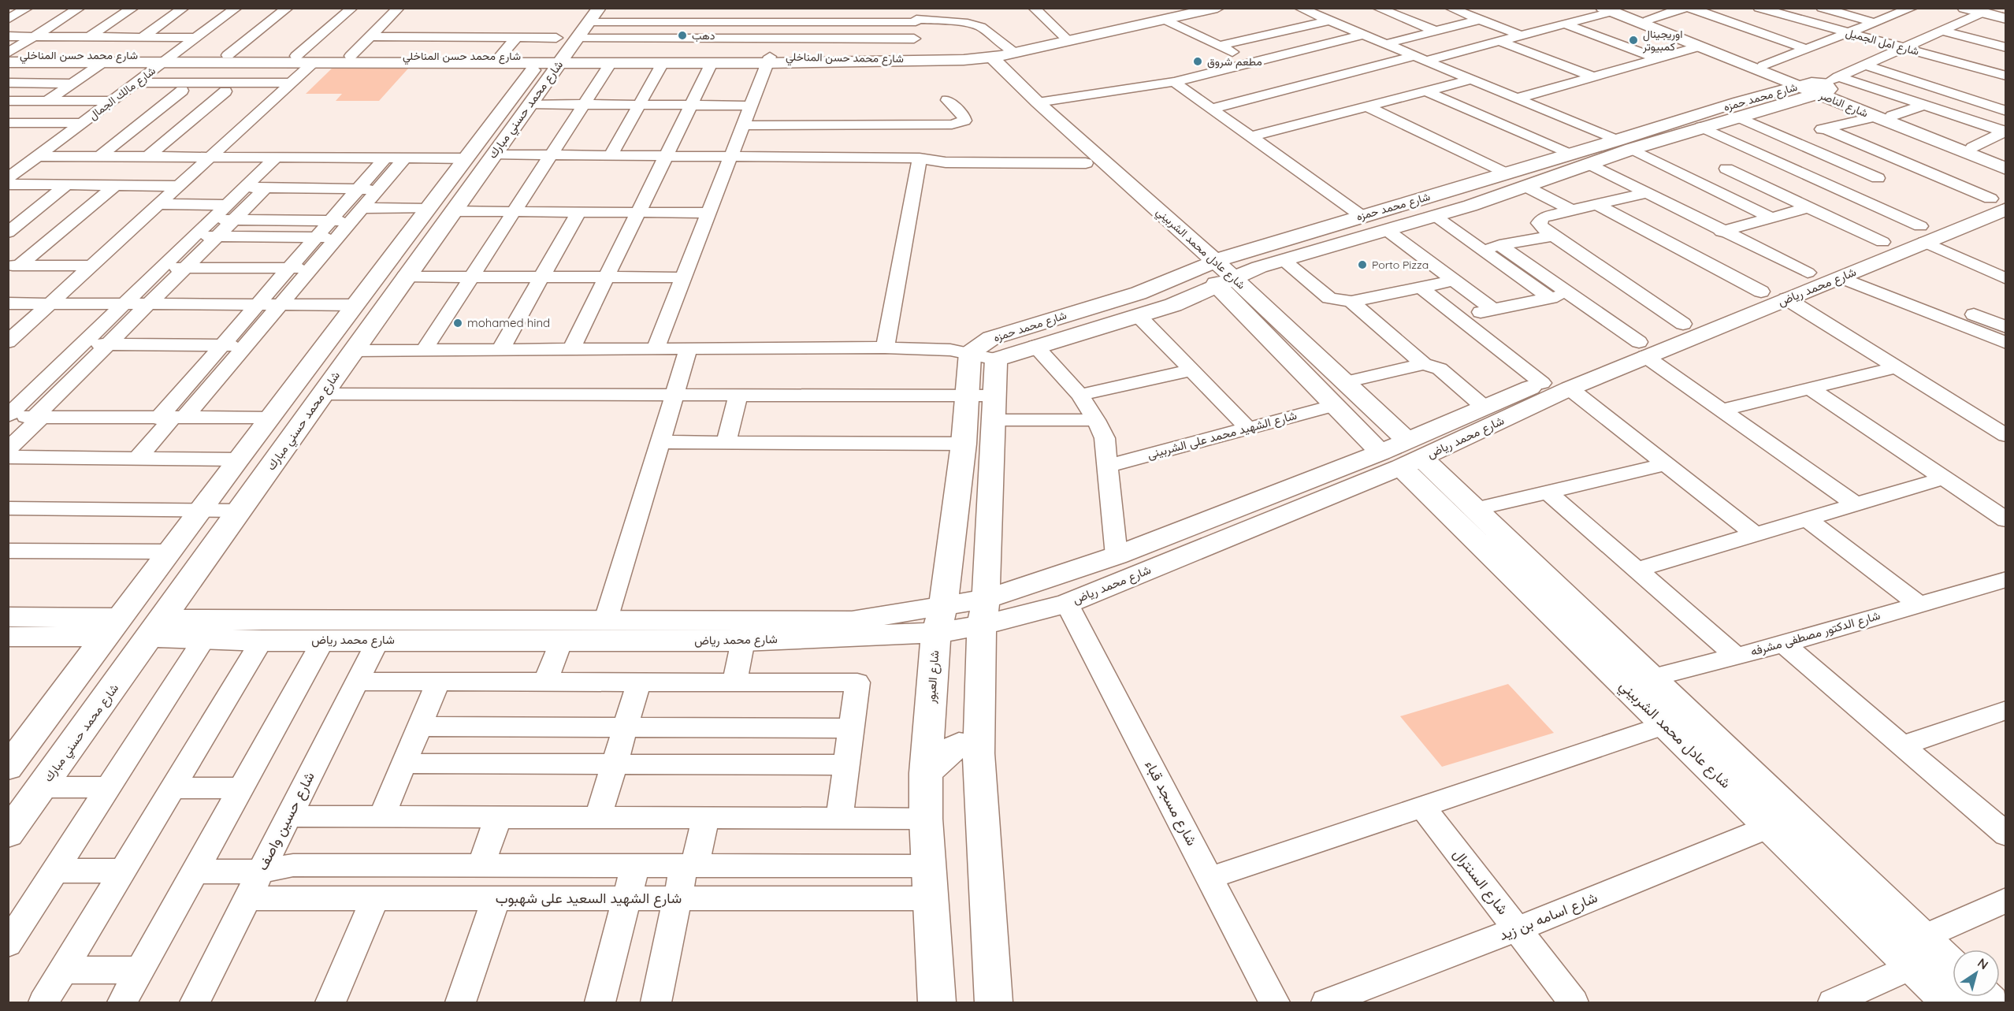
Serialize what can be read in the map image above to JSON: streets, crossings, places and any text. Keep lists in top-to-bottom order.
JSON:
{
  "streets": {
    "street": [
      "شارع امل الجميل",
      "شارع محمد حسن المناخلي",
      "شارع مالك الجمال",
      "شارع محمد حمزه",
      "شارع الناصر",
      "شارع محمد حسني مبارك",
      "شارع عادل محمد الشربيني",
      "شارع محمد رياض",
      "شارع الشهيد محمد على الشربينى",
      "شارع الدكتور مصطفى مشرفه",
      "شارع العبور",
      "شارع مسجد قباء",
      "شارع حسين واصف",
      "شارع السنترال",
      "شارع الشهيد السعيد على شهبوب",
      "شارع اسامه بن زيد"
    ]
  },
  "crossings": [
    ["شارع امل الجميل", "شارع محمد حمزه"],
    ["شارع محمد حسن المناخلي", "شارع مالك الجمال"],
    ["شارع محمد حسن المناخلي", "شارع محمد حسني مبارك"],
    ["شارع محمد حسن المناخلي", "شارع عادل محمد الشربيني"],
    ["شارع محمد حمزه", "شارع الناصر"],
    ["شارع محمد حمزه", "شارع عادل محمد الشربيني"],
    ["شارع محمد حمزه", "شارع العبور"],
    ["شارع محمد حسني مبارك", "شارع محمد رياض"],
    ["شارع عادل محمد الشربيني", "شارع محمد رياض"],
    ["شارع عادل محمد الشربيني", "شارع الشهيد محمد على الشربينى"],
    ["شارع عادل محمد الشربيني", "شارع الدكتور مصطفى مشرفه"],
    ["شارع عادل محمد الشربيني", "شارع اسامه بن زيد"],
    ["شارع محمد رياض", "شارع العبور"],
    ["شارع محمد رياض", "شارع مسجد قباء"],
    ["شارع محمد رياض", "شارع حسين واصف"],
    ["شارع العبور", "شارع الشهيد السعيد على شهبوب"],
    ["شارع حسين واصف", "شارع الشهيد السعيد على شهبوب"],
    ["شارع السنترال", "شارع اسامه بن زيد"]
  ],
  "places": [
    "دهب",
    "اوريجينال كمبيوتر",
    "مطعم شروق",
    "Porto Pizza",
    "mohamed hind"
  ],
  "north": "top right"
}
